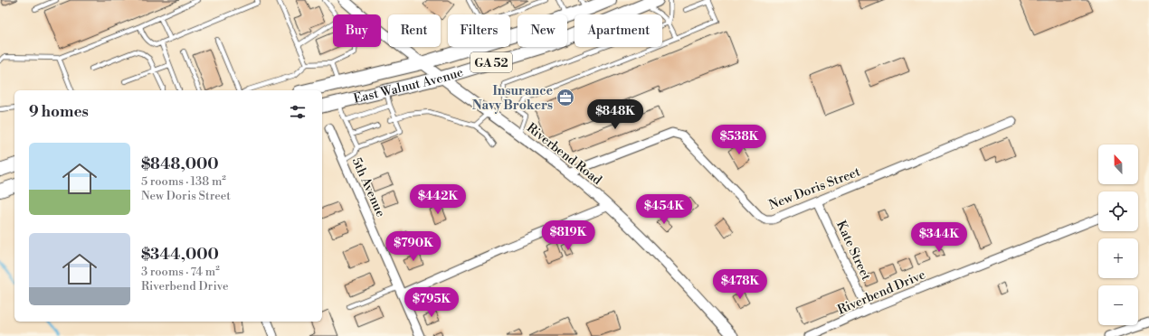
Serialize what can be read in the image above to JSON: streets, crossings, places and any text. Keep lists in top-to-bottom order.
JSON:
{
  "streets": {
    "main road": ["GA 52", "East Walnut Avenue"],
    "street": [
      "Riverbend Road",
      "5th Avenue",
      "New Doris Street",
      "Kate Street",
      "Riverbend Drive"
    ]
  },
  "crossings": [
    ["East Walnut Avenue", "Riverbend Road"],
    ["Riverbend Road", "New Doris Street"],
    ["New Doris Street", "Kate Street"],
    ["Kate Street", "Riverbend Drive"]
  ],
  "places": {
    "office": ["Insurance Navy Brokers"]
  },
  "north": "top",
  "page": {
    "chip": [
      "Buy",
      "Rent",
      "Filters",
      "New",
      "Apartment"
    ],
    "heading": "9 homes",
    "price": [
      "$848K",
      "$538K",
      "$442K",
      "$454K",
      "$819K",
      "$344K",
      "$790K",
      "$478K",
      "$795K"
    ],
    "list": [
      {
        "name": "$848,000",
        "note": "5 rooms · 138 m² · New Doris Street"
      },
      {
        "name": "$344,000",
        "note": "3 rooms · 74 m² · Riverbend Drive"
      }
    ],
    "map_buttons": ["+", "−"]
  }
}
